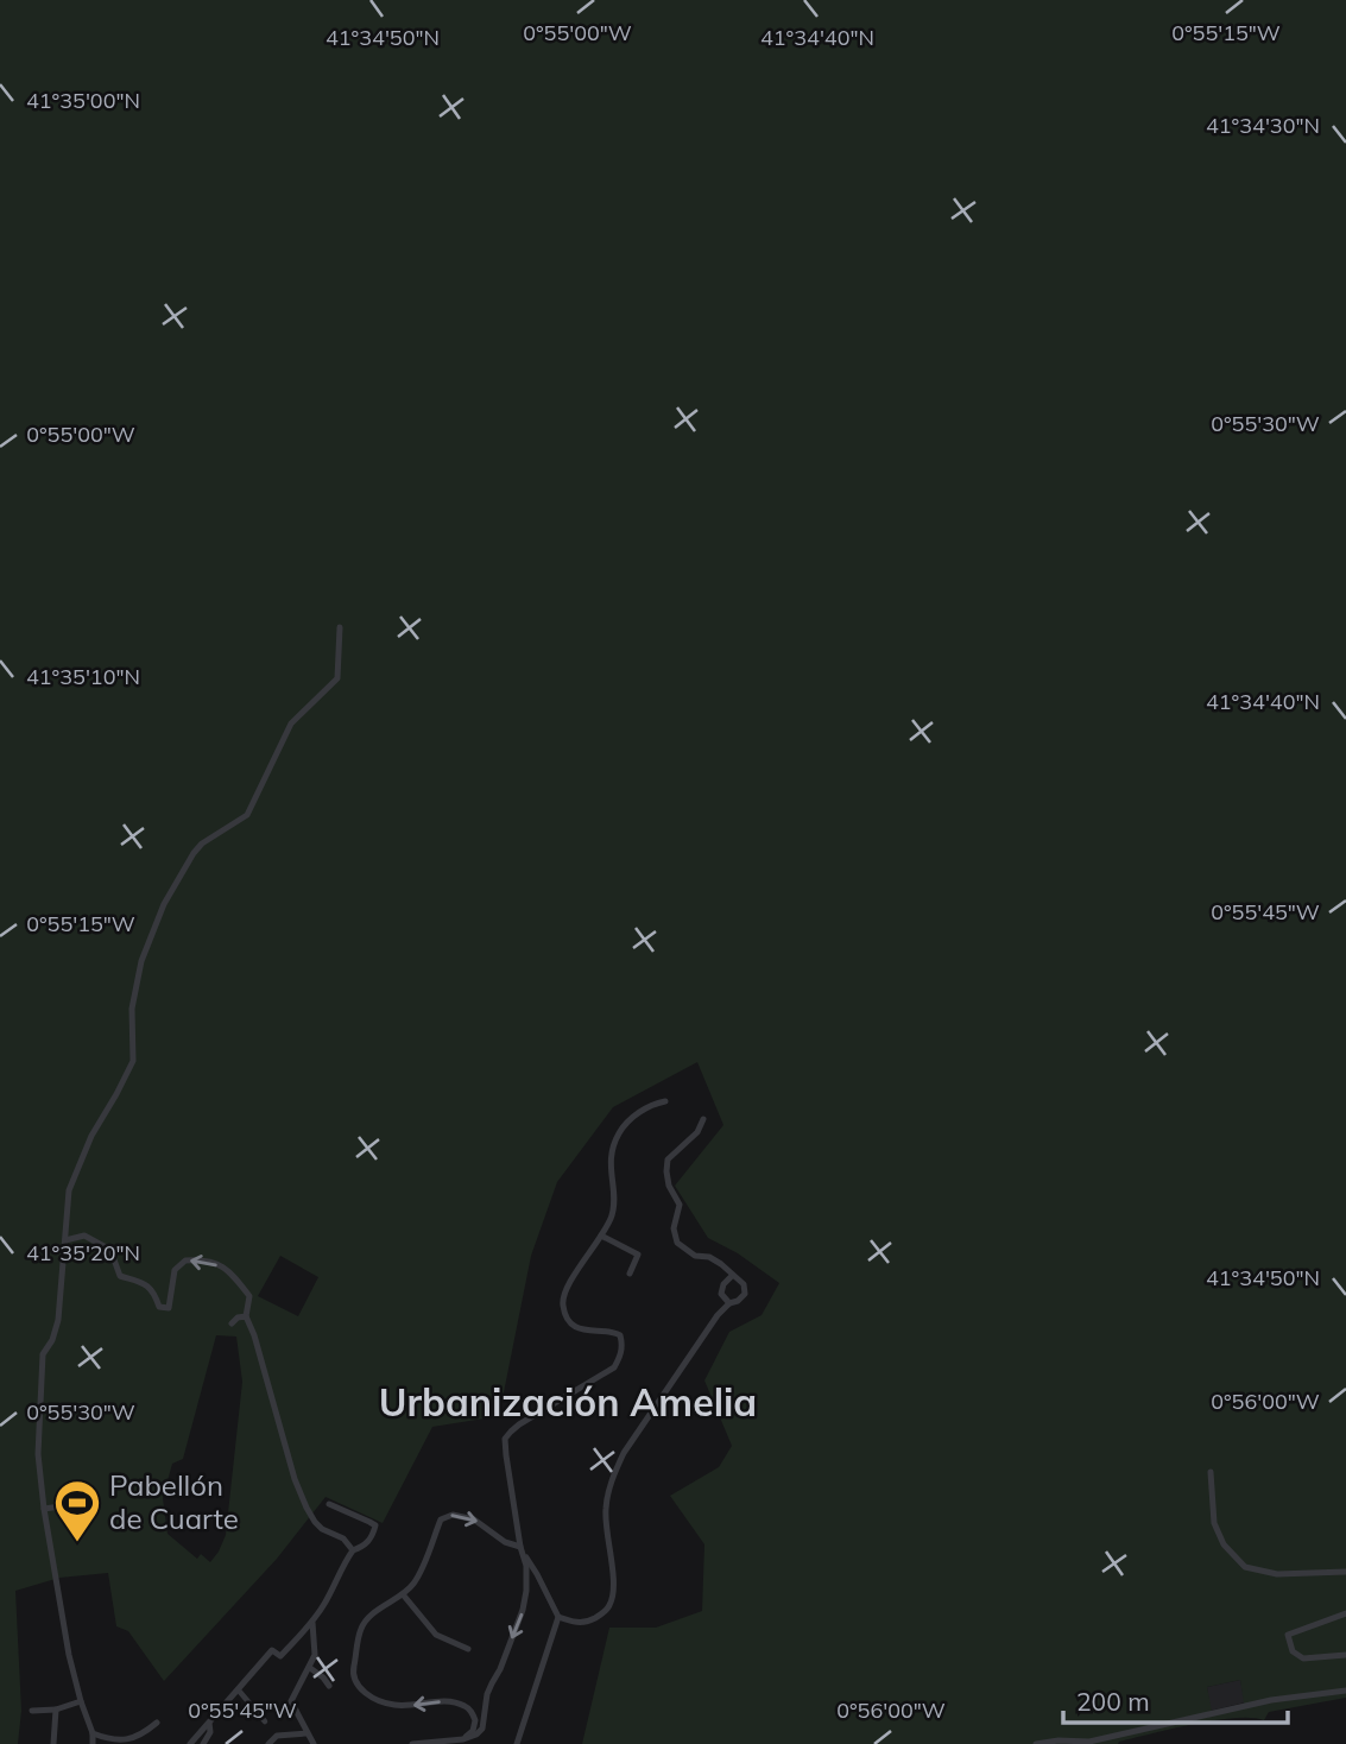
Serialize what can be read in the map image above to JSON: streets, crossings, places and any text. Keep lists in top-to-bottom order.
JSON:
{
  "districts": ["Urbanización Amelia"],
  "places": {
    "sports": ["Pabellón de Cuarte"]
  },
  "scale_bar": "200 m",
  "coordinates": [
    "0°55'00\"W",
    "0°55'15\"W",
    "41°34'50\"N",
    "41°34'40\"N",
    "41°35'00\"N",
    "41°34'30\"N",
    "0°55'30\"W",
    "41°35'10\"N",
    "0°55'45\"W",
    "41°35'20\"N",
    "0°56'00\"W"
  ]
}
